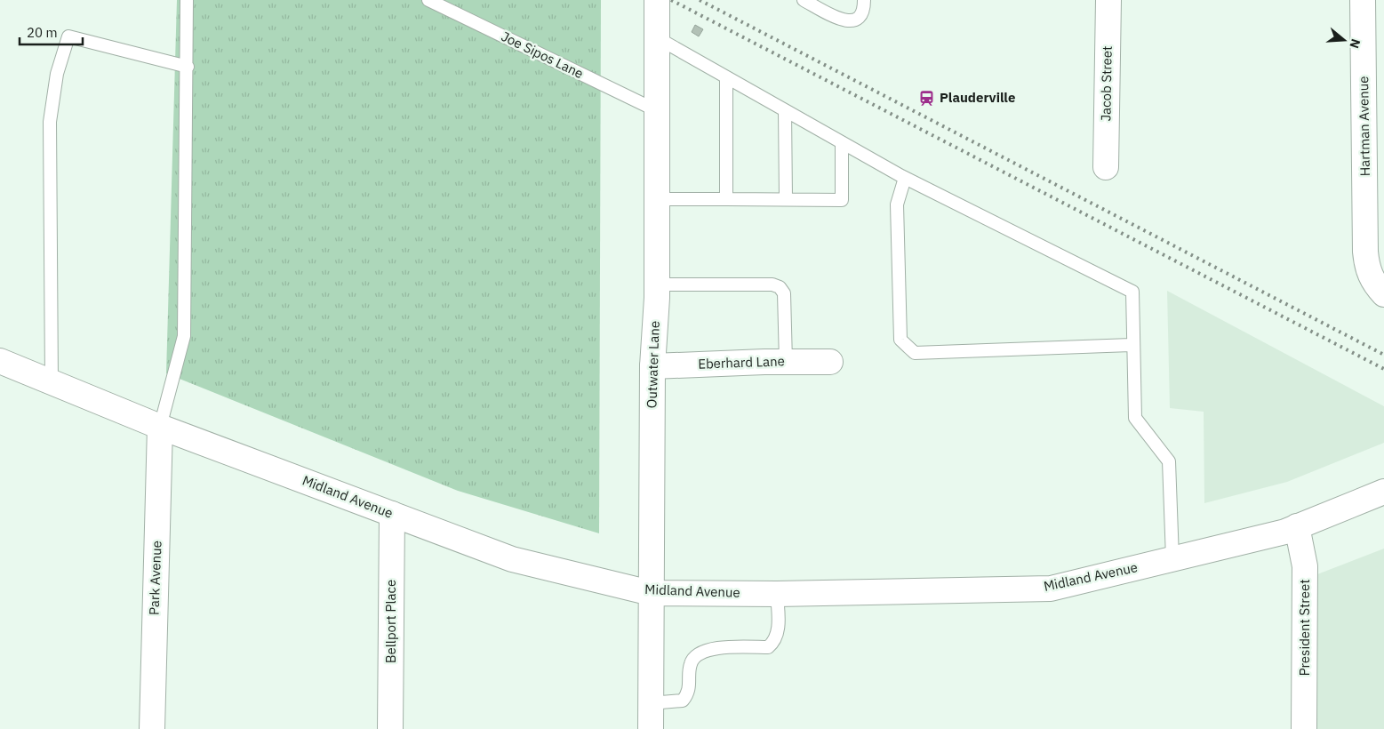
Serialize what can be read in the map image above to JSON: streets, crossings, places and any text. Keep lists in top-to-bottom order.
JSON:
{
  "streets": {
    "street": [
      "Jacob Street",
      "Hartman Avenue",
      "Eberhard Lane",
      "Outwater Lane",
      "Midland Avenue",
      "Park Avenue",
      "Bellport Place",
      "President Street"
    ],
    "lane": ["Joe Sipos Lane"]
  },
  "crossings": [
    ["Joe Sipos Lane", "Outwater Lane"],
    ["Eberhard Lane", "Outwater Lane"],
    ["Outwater Lane", "Midland Avenue"],
    ["Midland Avenue", "Park Avenue"],
    ["Midland Avenue", "Bellport Place"],
    ["Midland Avenue", "President Street"]
  ],
  "places": {
    "station": ["Plauderville"]
  },
  "scale_bar": "20 m",
  "north": "right"
}
